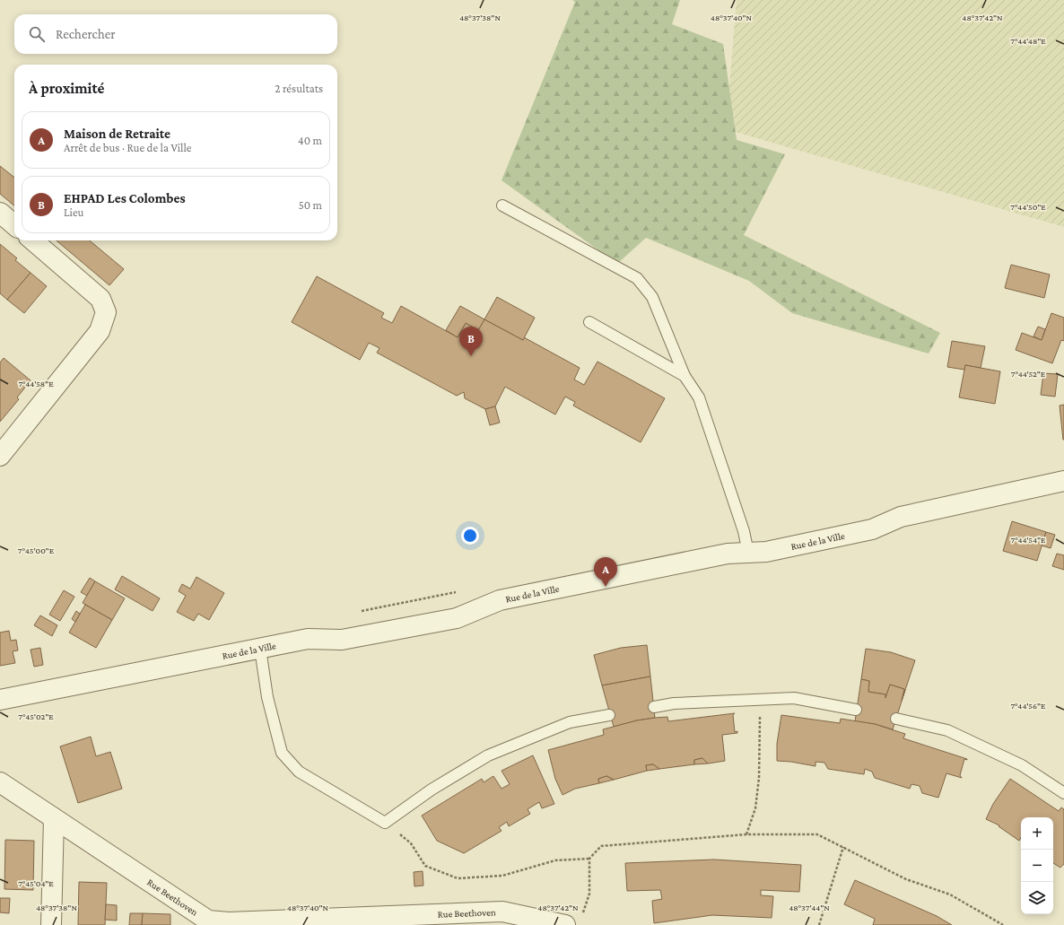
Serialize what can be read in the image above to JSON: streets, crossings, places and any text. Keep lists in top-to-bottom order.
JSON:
{
  "streets": {
    "street": ["Rue de la Ville", "Rue Beethoven"]
  },
  "page": {
    "search": "Rechercher",
    "heading": ["À proximité", "2 résultats"],
    "list": [
      {
        "mark": "A",
        "name": "Maison de Retraite",
        "note": "Arrêt de bus · Rue de la Ville",
        "value": "40 m"
      },
      {
        "mark": "B",
        "name": "EHPAD Les Colombes",
        "note": "Lieu",
        "value": "50 m"
      }
    ],
    "pins": ["B", "A"],
    "map_buttons": ["+", "−"]
  },
  "coordinates": [
    "48°37'38\"N",
    "48°37'40\"N",
    "48°37'42\"N",
    "7°44'48\"E",
    "7°44'50\"E",
    "7°44'52\"E",
    "7°44'58\"E",
    "7°44'54\"E",
    "7°45'00\"E",
    "7°44'56\"E",
    "7°45'02\"E",
    "7°45'04\"E",
    "48°37'44\"N"
  ]
}
